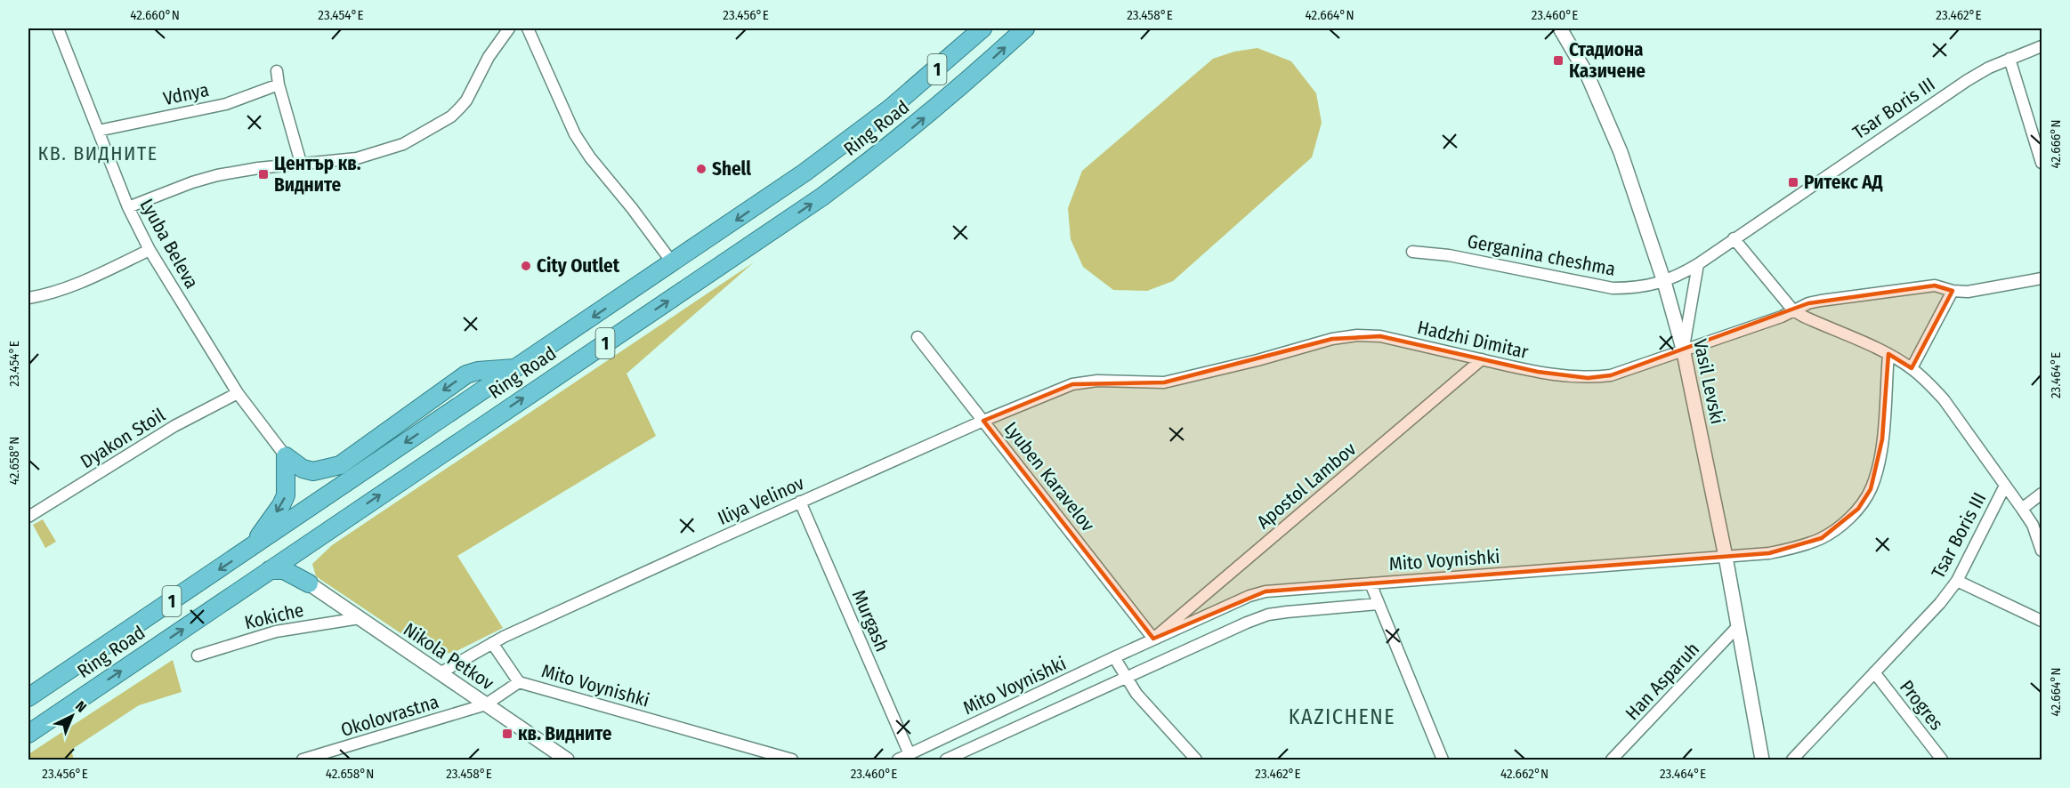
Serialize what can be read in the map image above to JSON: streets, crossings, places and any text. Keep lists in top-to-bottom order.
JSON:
{
  "streets": {
    "highway": ["1", "Ring Road"],
    "street": [
      "Vdnya",
      "Tsar Boris III",
      "Lyuba Beleva",
      "Gerganina cheshma",
      "Hadzhi Dimitar",
      "Vasil Levski",
      "Dyakon Stoil",
      "Lyuben Karavelov",
      "Apostol Lambov",
      "Iliya Velinov",
      "Mito Voynishki",
      "Kokiche",
      "Murgash",
      "Nikola Petkov",
      "Han Asparuh",
      "Progres",
      "Okolovrastna"
    ]
  },
  "crossings": [
    ["Vdnya", "Lyuba Beleva"],
    ["Tsar Boris III", "Gerganina cheshma"],
    ["Tsar Boris III", "Hadzhi Dimitar"],
    ["Tsar Boris III", "Vasil Levski"],
    ["Tsar Boris III", "Mito Voynishki"],
    ["Tsar Boris III", "Progres"],
    ["Lyuba Beleva", "Dyakon Stoil"],
    ["Gerganina cheshma", "Vasil Levski"],
    ["Hadzhi Dimitar", "Vasil Levski"],
    ["Hadzhi Dimitar", "Lyuben Karavelov"],
    ["Hadzhi Dimitar", "Apostol Lambov"],
    ["Hadzhi Dimitar", "Iliya Velinov"],
    ["Vasil Levski", "Mito Voynishki"],
    ["Vasil Levski", "Han Asparuh"],
    ["Lyuben Karavelov", "Apostol Lambov"],
    ["Lyuben Karavelov", "Iliya Velinov"],
    ["Lyuben Karavelov", "Mito Voynishki"],
    ["Apostol Lambov", "Mito Voynishki"],
    ["Iliya Velinov", "Murgash"],
    ["Iliya Velinov", "Nikola Petkov"],
    ["Mito Voynishki", "Murgash"],
    ["Mito Voynishki", "Nikola Petkov"],
    ["Mito Voynishki", "Okolovrastna"],
    ["Kokiche", "Nikola Petkov"],
    ["Nikola Petkov", "Okolovrastna"]
  ],
  "districts": ["КВ. ВИДНИТЕ", "KAZICHENE"],
  "places": {
    "transit": [
      "Стадиона Казичене",
      "Център кв. Видните",
      "Ритекс АД",
      "кв. Видните"
    ],
    "other": ["Shell", "City Outlet"]
  },
  "north": "top right",
  "coordinates": [
    "42.660°N",
    "23.454°E",
    "23.456°E",
    "23.458°E",
    "42.664°N",
    "23.460°E",
    "23.462°E",
    "42.666°N",
    "23.464°E",
    "42.658°N",
    "42.662°N"
  ]
}
